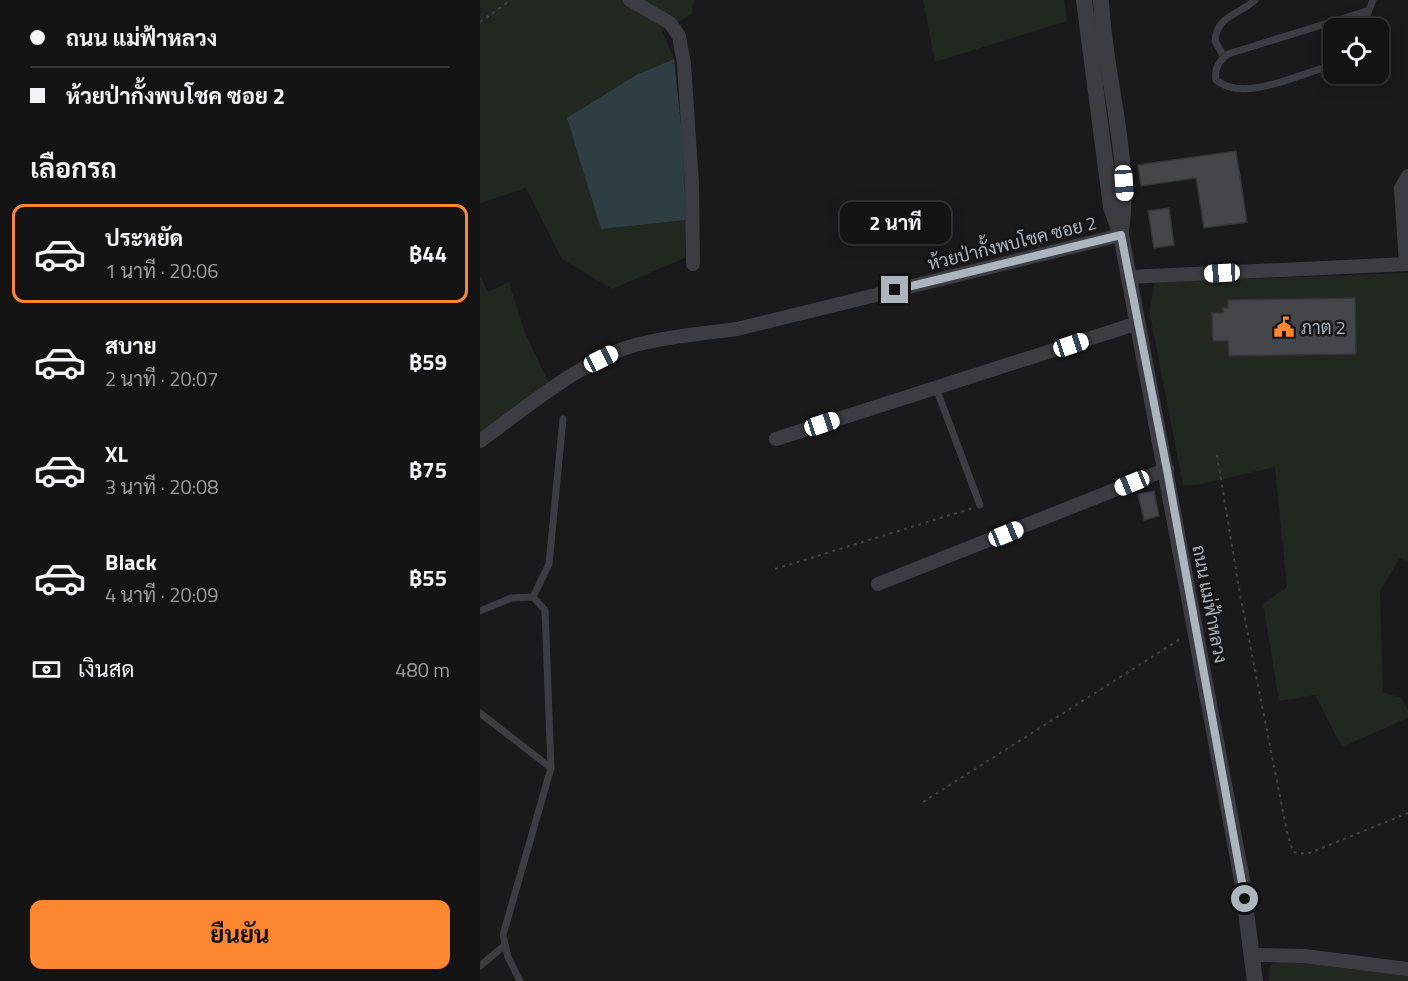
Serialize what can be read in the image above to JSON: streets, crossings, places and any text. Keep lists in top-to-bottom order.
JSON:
{
  "streets": {
    "street": ["ห้วยป่ากั้งพบโชค ซอย 2", "ถนน แม่ฟ้าหลวง"]
  },
  "crossings": [
    ["ห้วยป่ากั้งพบโชค ซอย 2", "ถนน แม่ฟ้าหลวง"]
  ],
  "places": {
    "public building": ["ภาต 2"]
  },
  "page": {
    "banner": ["ถนน แม่ฟ้าหลวง", "ห้วยป่ากั้งพบโชค ซอย 2"],
    "heading": "เลือกรถ",
    "bubble": "2 นาที",
    "list": [
      {
        "name": "ประหยัด",
        "note": "1 นาที · 20:06",
        "value": "฿44"
      },
      {
        "name": "สบาย",
        "note": "2 นาที · 20:07",
        "value": "฿59"
      },
      {
        "name": "XL",
        "note": "3 นาที · 20:08",
        "value": "฿75"
      },
      {
        "name": "Black",
        "note": "4 นาที · 20:09",
        "value": "฿55"
      }
    ],
    "pay": ["เงินสด", "480 m"],
    "buttons": "ยืนยัน"
  }
}
